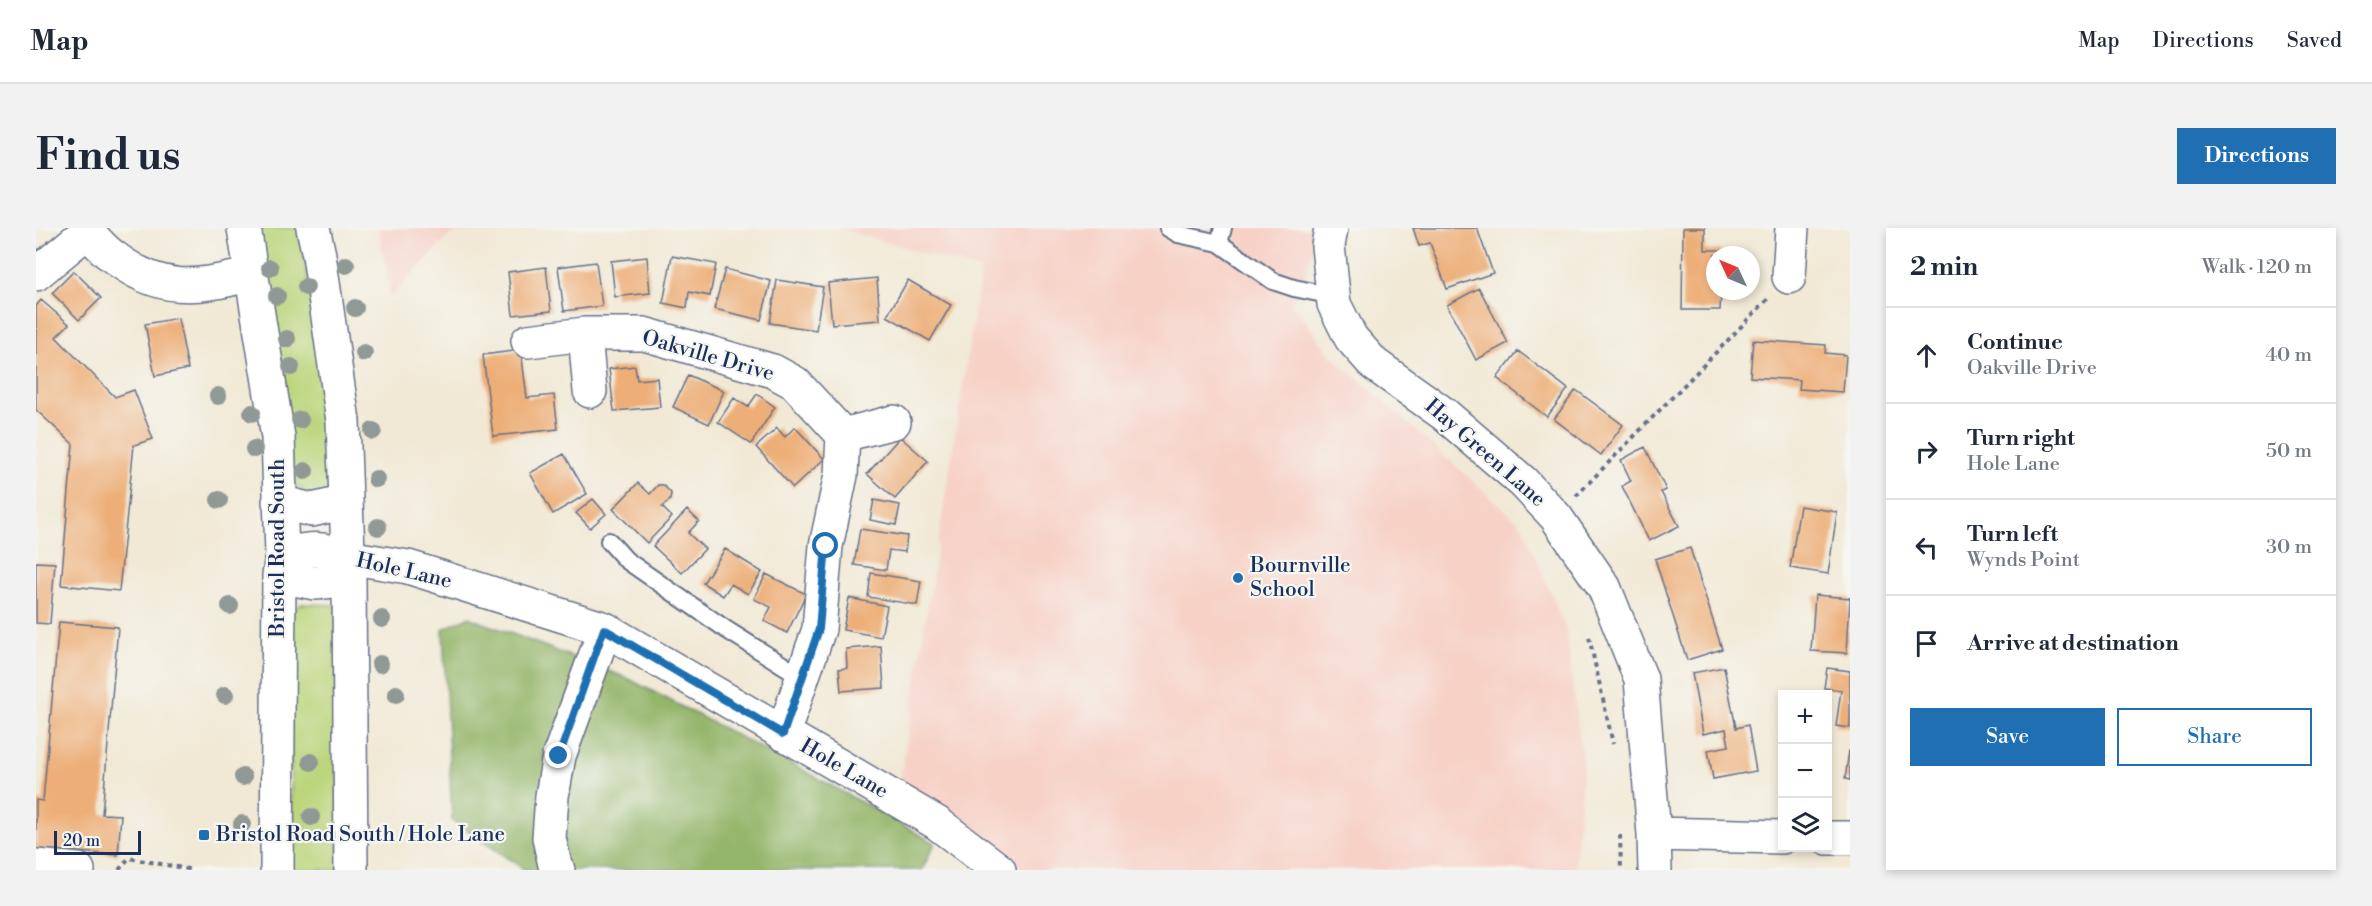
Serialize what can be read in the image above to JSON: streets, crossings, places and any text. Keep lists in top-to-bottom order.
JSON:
{
  "streets": {
    "main road": [
      "Oakville Drive",
      "Hay Green Lane",
      "Bristol Road South",
      "Hole Lane"
    ]
  },
  "crossings": [
    ["Bristol Road South", "Hole Lane"]
  ],
  "places": {
    "other": ["Bournville School"],
    "transit": ["Bristol Road South / Hole Lane"]
  },
  "scale_bar": "20 m",
  "north": "top left",
  "page": {
    "header": "Map",
    "nav": ["Map", "Directions", "Saved"],
    "buttons": [
      "Directions",
      ["Save", "Share"]
    ],
    "title": "Find us",
    "heading": ["2 min", "Walk · 120 m"],
    "list": [
      ["Continue", "Oakville Drive", "40 m"],
      ["Turn right", "Hole Lane", "50 m"],
      ["Turn left", "Wynds Point", "30 m"],
      "Arrive at destination"
    ],
    "map_buttons": ["+", "−"],
    "scale": "20 m"
  }
}
